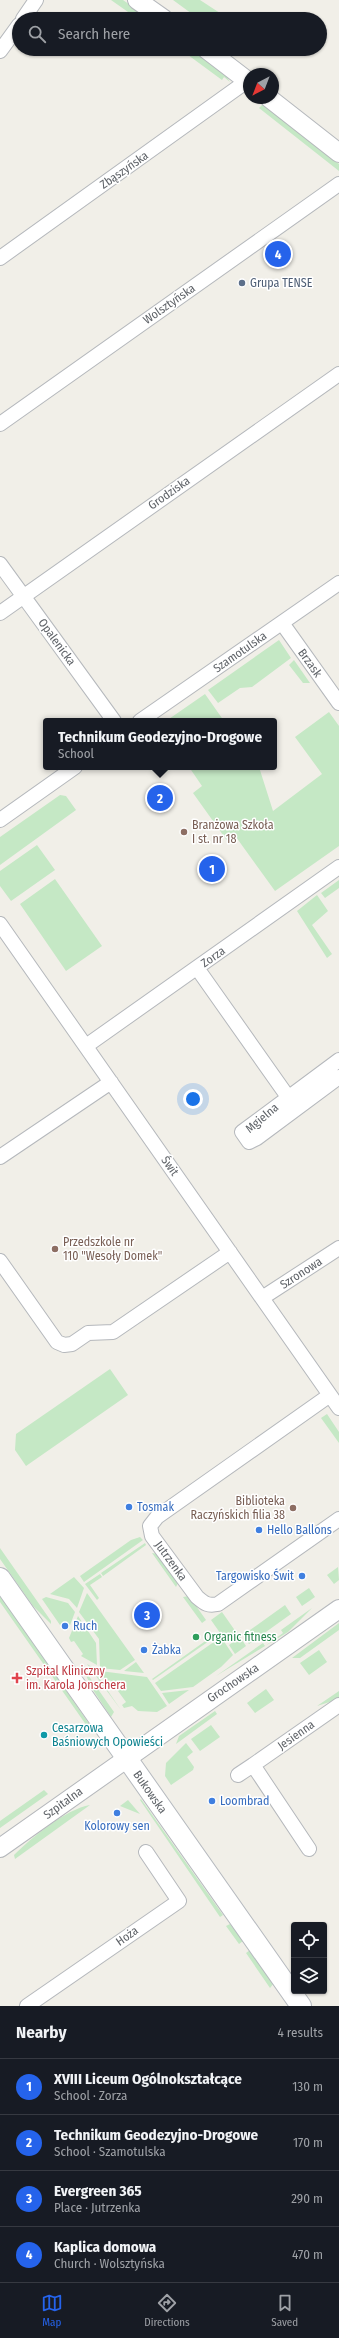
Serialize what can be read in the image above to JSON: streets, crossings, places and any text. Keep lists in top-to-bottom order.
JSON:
{
  "streets": {
    "main road": ["Bukowska"],
    "street": [
      "Zbąszyńska",
      "Wolsztyńska",
      "Grodziska",
      "Opalenicka",
      "Szamotulska",
      "Brzask",
      "Zorza",
      "Mgielna",
      "Świt",
      "Szronowa",
      "Jutrzenka",
      "Grochowska",
      "Jesienna",
      "Szpitalna",
      "Hoża"
    ]
  },
  "crossings": [
    ["Grodziska", "Opalenicka"],
    ["Szamotulska", "Brzask"],
    ["Zorza", "Świt"],
    ["Świt", "Szronowa"],
    ["Świt", "Jutrzenka"],
    ["Grochowska", "Bukowska"],
    ["Grochowska", "Szpitalna"],
    ["Bukowska", "Szpitalna"]
  ],
  "places": {
    "other": [
      "Grupa TENSE",
      "Branżowa Szkoła I st. nr 18",
      "Przedszkole nr 110 \"Wesoły Domek\"",
      "Tosmak",
      "Biblioteka Raczyńskich filia 38",
      "Hello Ballons",
      "Targowisko Świt",
      "Ruch",
      "Organic fitness",
      "Żabka",
      "Cesarzowa Baśniowych Opowieści",
      "Loombrad",
      "Kolorowy sen"
    ],
    "health": ["Szpital Kliniczny im. Karola Jonschera"]
  },
  "north": "bottom left",
  "page": {
    "search": "Search here",
    "pins": [
      "4",
      "2",
      "1",
      "3"
    ],
    "popup": ["Technikum Geodezyjno-Drogowe", "School"],
    "heading": ["Nearby", "4 results"],
    "list": [
      {
        "mark": "1",
        "name": "XVIII Liceum Ogólnokształcące",
        "note": "School · Zorza",
        "value": "130 m"
      },
      {
        "mark": "2",
        "name": "Technikum Geodezyjno-Drogowe",
        "note": "School · Szamotulska",
        "value": "170 m"
      },
      {
        "mark": "3",
        "name": "Evergreen 365",
        "note": "Place · Jutrzenka",
        "value": "290 m"
      },
      {
        "mark": "4",
        "name": "Kaplica domowa",
        "note": "Church · Wolsztyńska",
        "value": "470 m"
      }
    ],
    "nav": ["Map", "Directions", "Saved"]
  }
}
